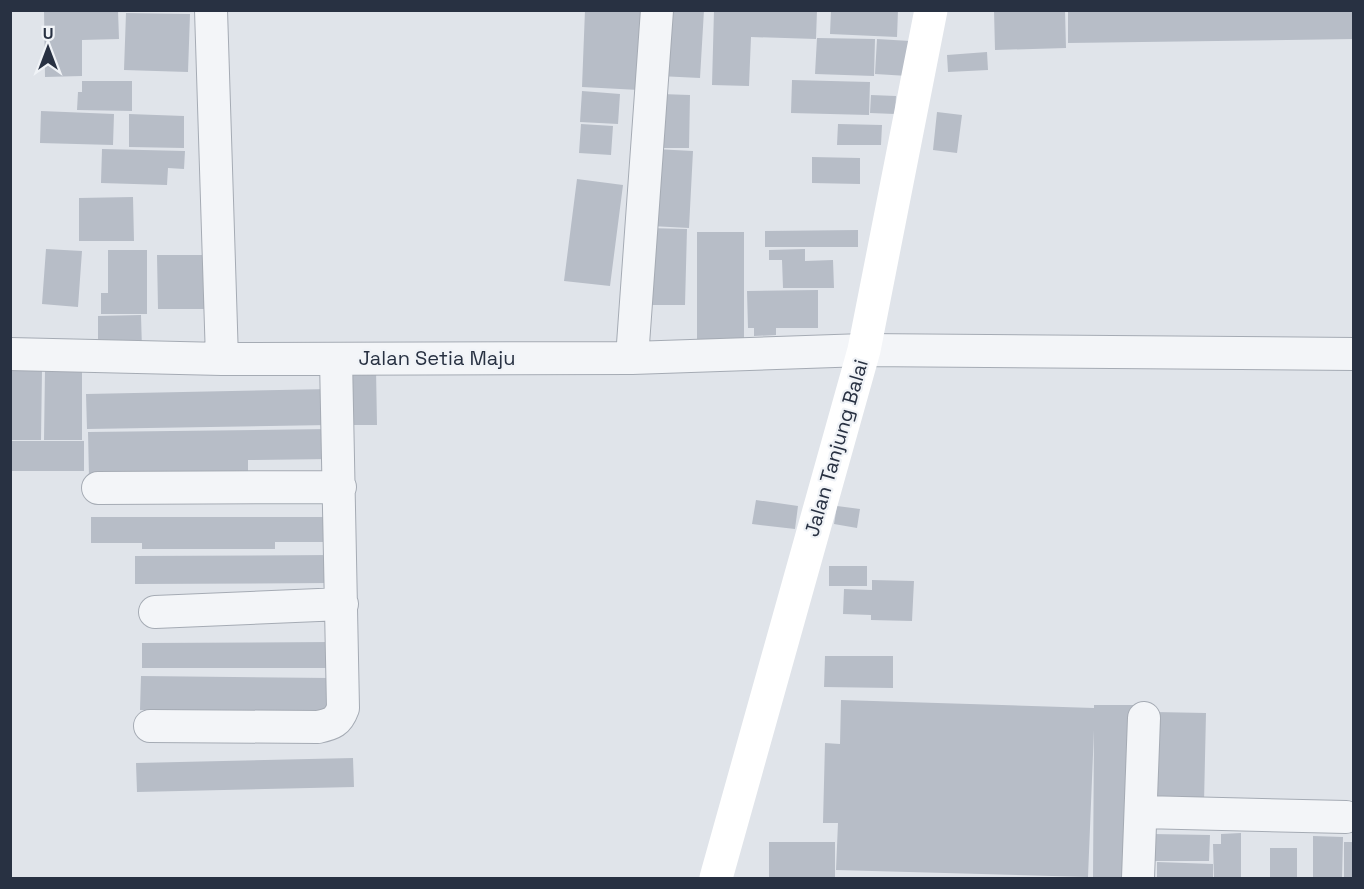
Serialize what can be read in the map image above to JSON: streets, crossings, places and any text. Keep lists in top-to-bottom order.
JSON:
{
  "streets": {
    "street": ["Jalan Setia Maju", "Jalan Tanjung Balai"]
  },
  "crossings": [
    ["Jalan Setia Maju", "Jalan Tanjung Balai"]
  ],
  "north": "top"
}
